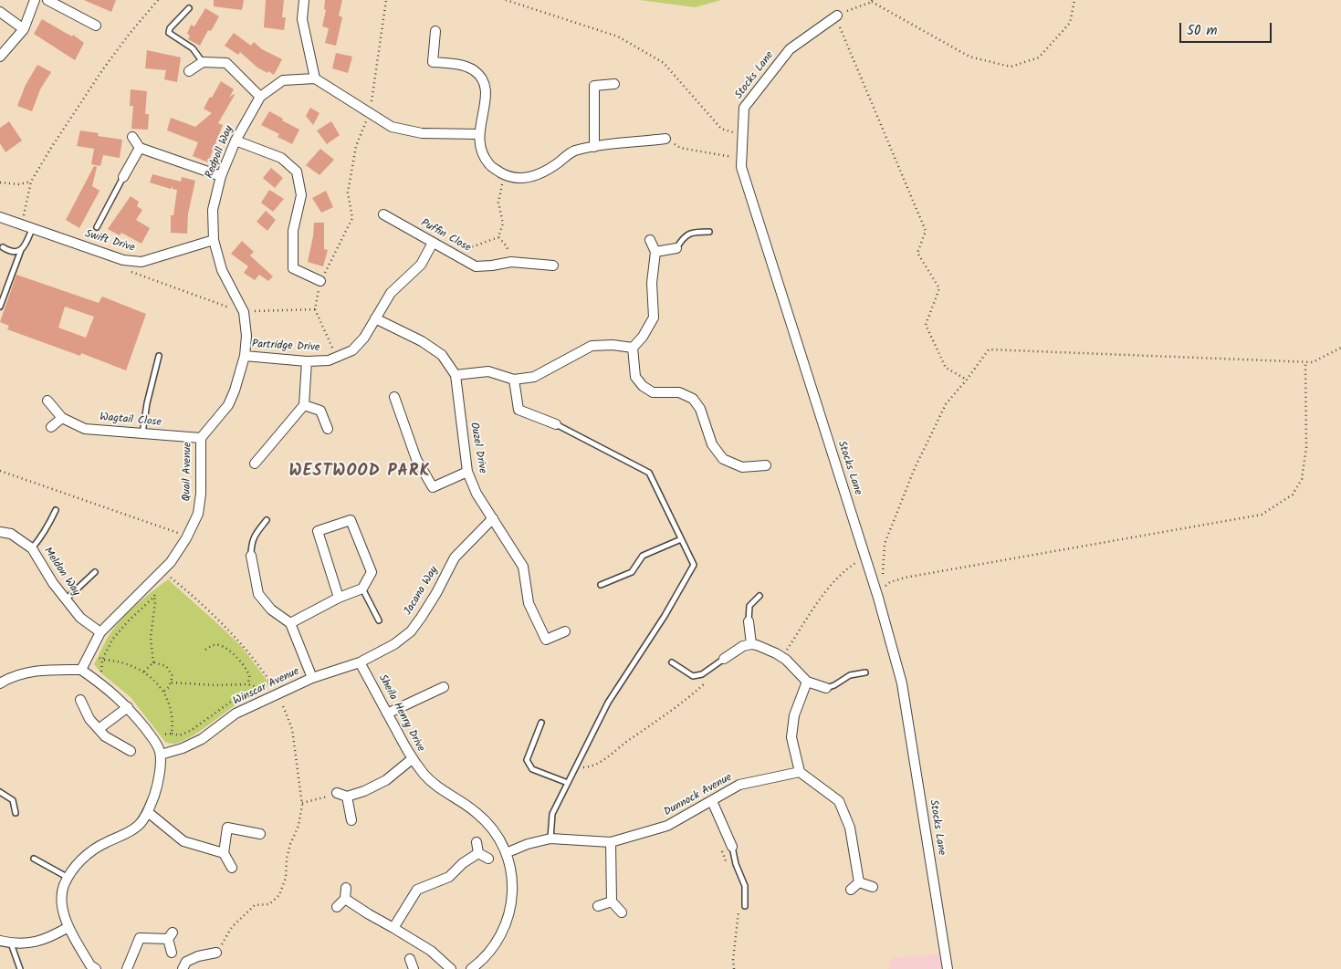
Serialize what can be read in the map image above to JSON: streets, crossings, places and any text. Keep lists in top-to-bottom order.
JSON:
{
  "streets": {
    "street": [
      "Stocks Lane",
      "Redpoll Way",
      "Puffin Close",
      "Swift Drive",
      "Partridge Drive",
      "Wagtail Close",
      "Ouzel Drive",
      "Quail Avenue",
      "Meldon Way",
      "Jacana Way",
      "Winscar Avenue",
      "Sheila Henry Drive",
      "Dunnock Avenue"
    ]
  },
  "crossings": [
    ["Redpoll Way", "Swift Drive"],
    ["Redpoll Way", "Partridge Drive"],
    ["Redpoll Way", "Quail Avenue"],
    ["Puffin Close", "Partridge Drive"],
    ["Partridge Drive", "Ouzel Drive"],
    ["Partridge Drive", "Quail Avenue"],
    ["Wagtail Close", "Quail Avenue"],
    ["Ouzel Drive", "Jacana Way"],
    ["Quail Avenue", "Meldon Way"],
    ["Jacana Way", "Winscar Avenue"],
    ["Jacana Way", "Sheila Henry Drive"],
    ["Sheila Henry Drive", "Dunnock Avenue"]
  ],
  "districts": ["WESTWOOD PARK"],
  "scale_bar": "50 m"
}
